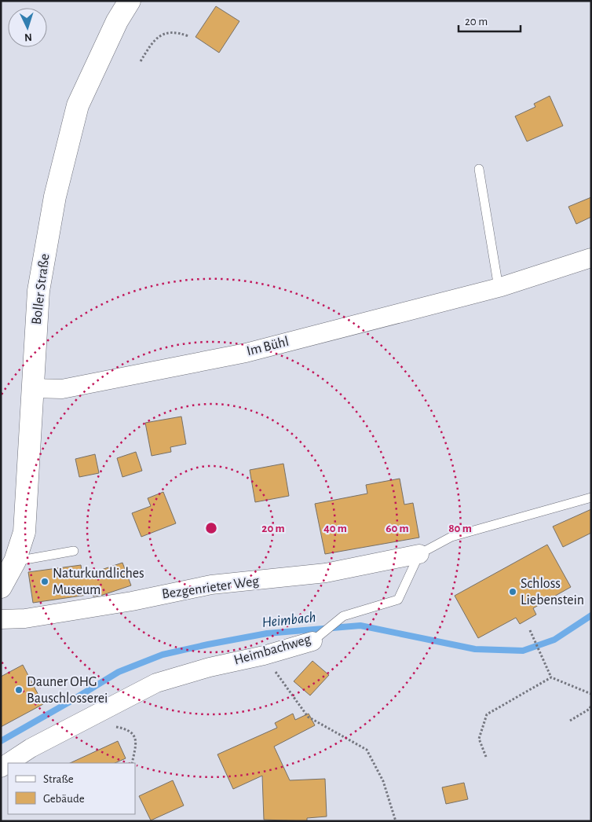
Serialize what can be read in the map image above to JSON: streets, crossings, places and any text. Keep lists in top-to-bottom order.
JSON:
{
  "streets": {
    "main road": ["Boller Straße"],
    "street": ["Im Bühl", "Bezgenrieter Weg", "Heimbachweg"]
  },
  "crossings": [
    ["Boller Straße", "Im Bühl"],
    ["Bezgenrieter Weg", "Heimbachweg"]
  ],
  "water": ["Heimbach"],
  "places": ["Naturkundliches Museum", "Schloss Liebenstein", "Dauner OHG Bauschlosserei"],
  "legend": ["Straße", "Gebäude"],
  "scale_bar": "20 m",
  "north": "bottom",
  "rings": [
    "20 m",
    "40 m",
    "60 m",
    "80 m"
  ]
}
